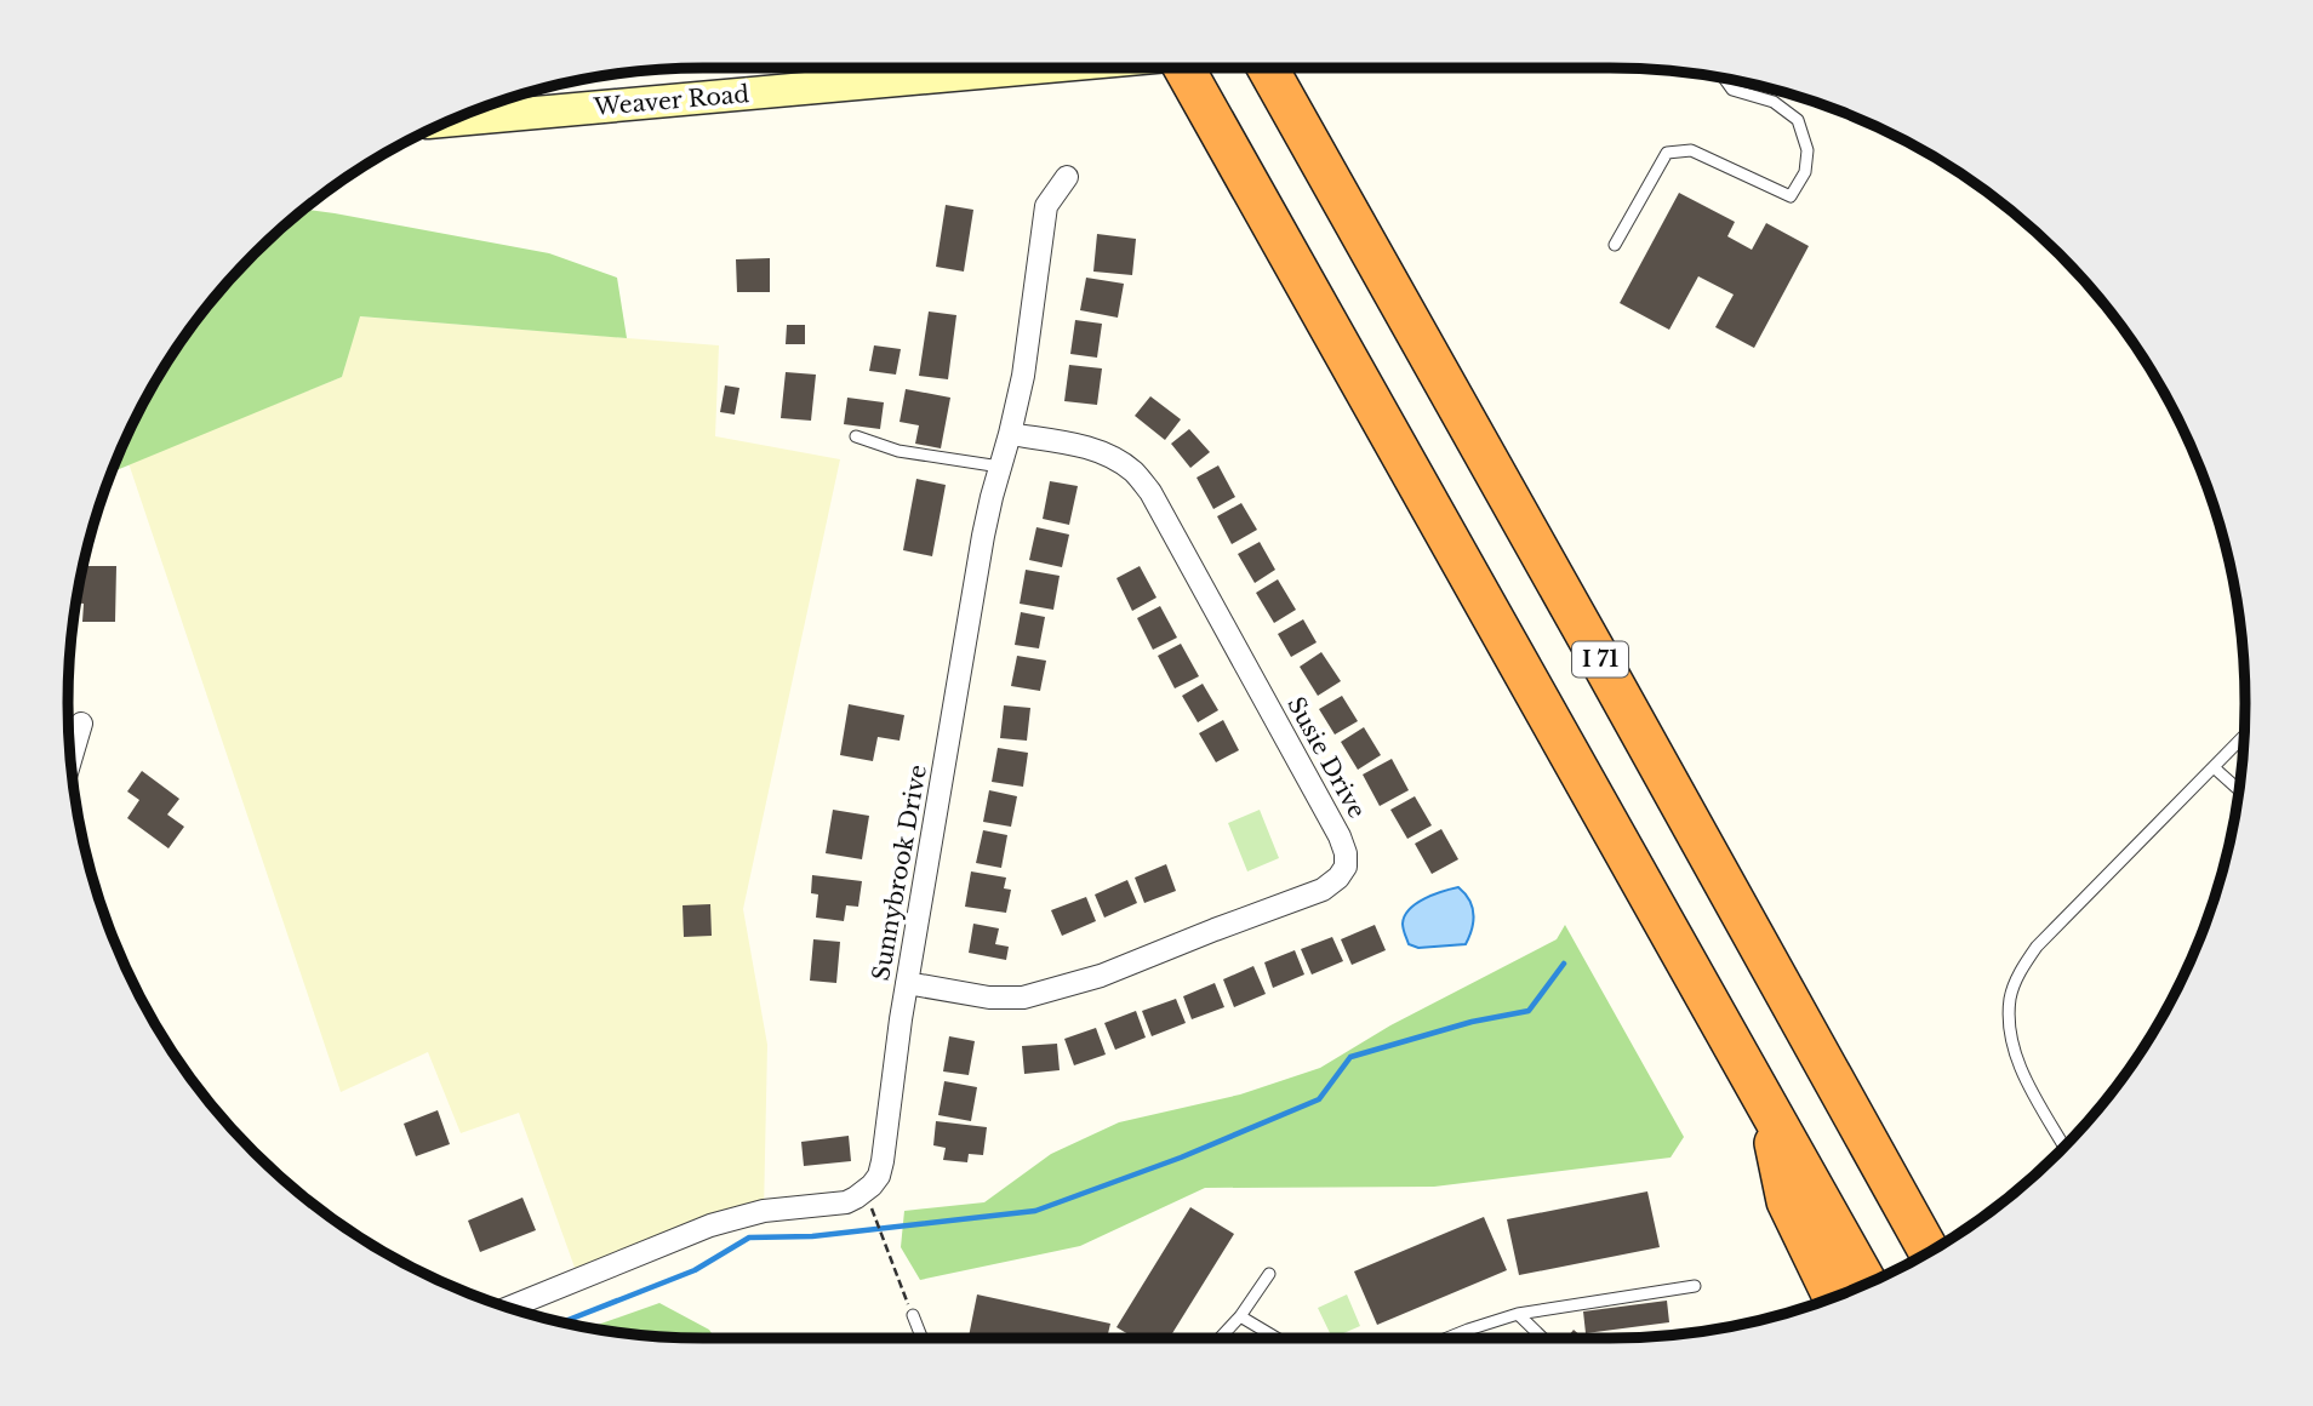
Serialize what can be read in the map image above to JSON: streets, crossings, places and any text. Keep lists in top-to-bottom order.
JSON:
{
  "streets": {
    "highway": ["I 71"],
    "main road": ["Weaver Road"],
    "street": ["Susie Drive", "Sunnybrook Drive"]
  },
  "crossings": [
    ["Susie Drive", "Sunnybrook Drive"]
  ]
}
